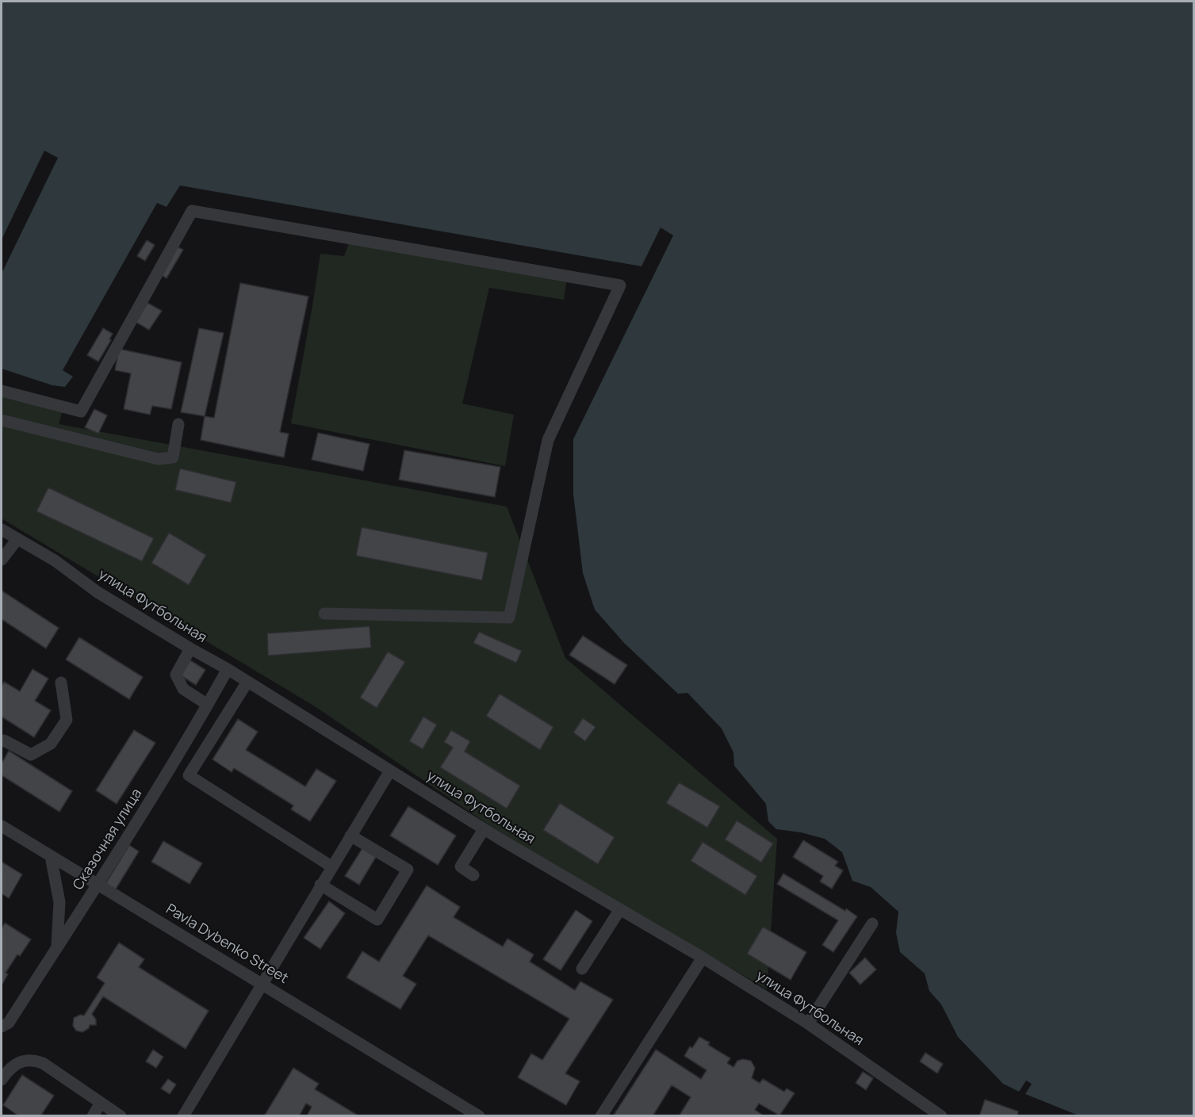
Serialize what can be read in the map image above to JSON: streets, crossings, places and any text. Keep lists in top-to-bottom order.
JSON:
{
  "streets": {
    "street": ["улица Футбольная", "Сказочная улица", "Pavla Dybenko Street"]
  },
  "crossings": [
    ["улица Футбольная", "Сказочная улица"],
    ["Сказочная улица", "Pavla Dybenko Street"]
  ]
}
